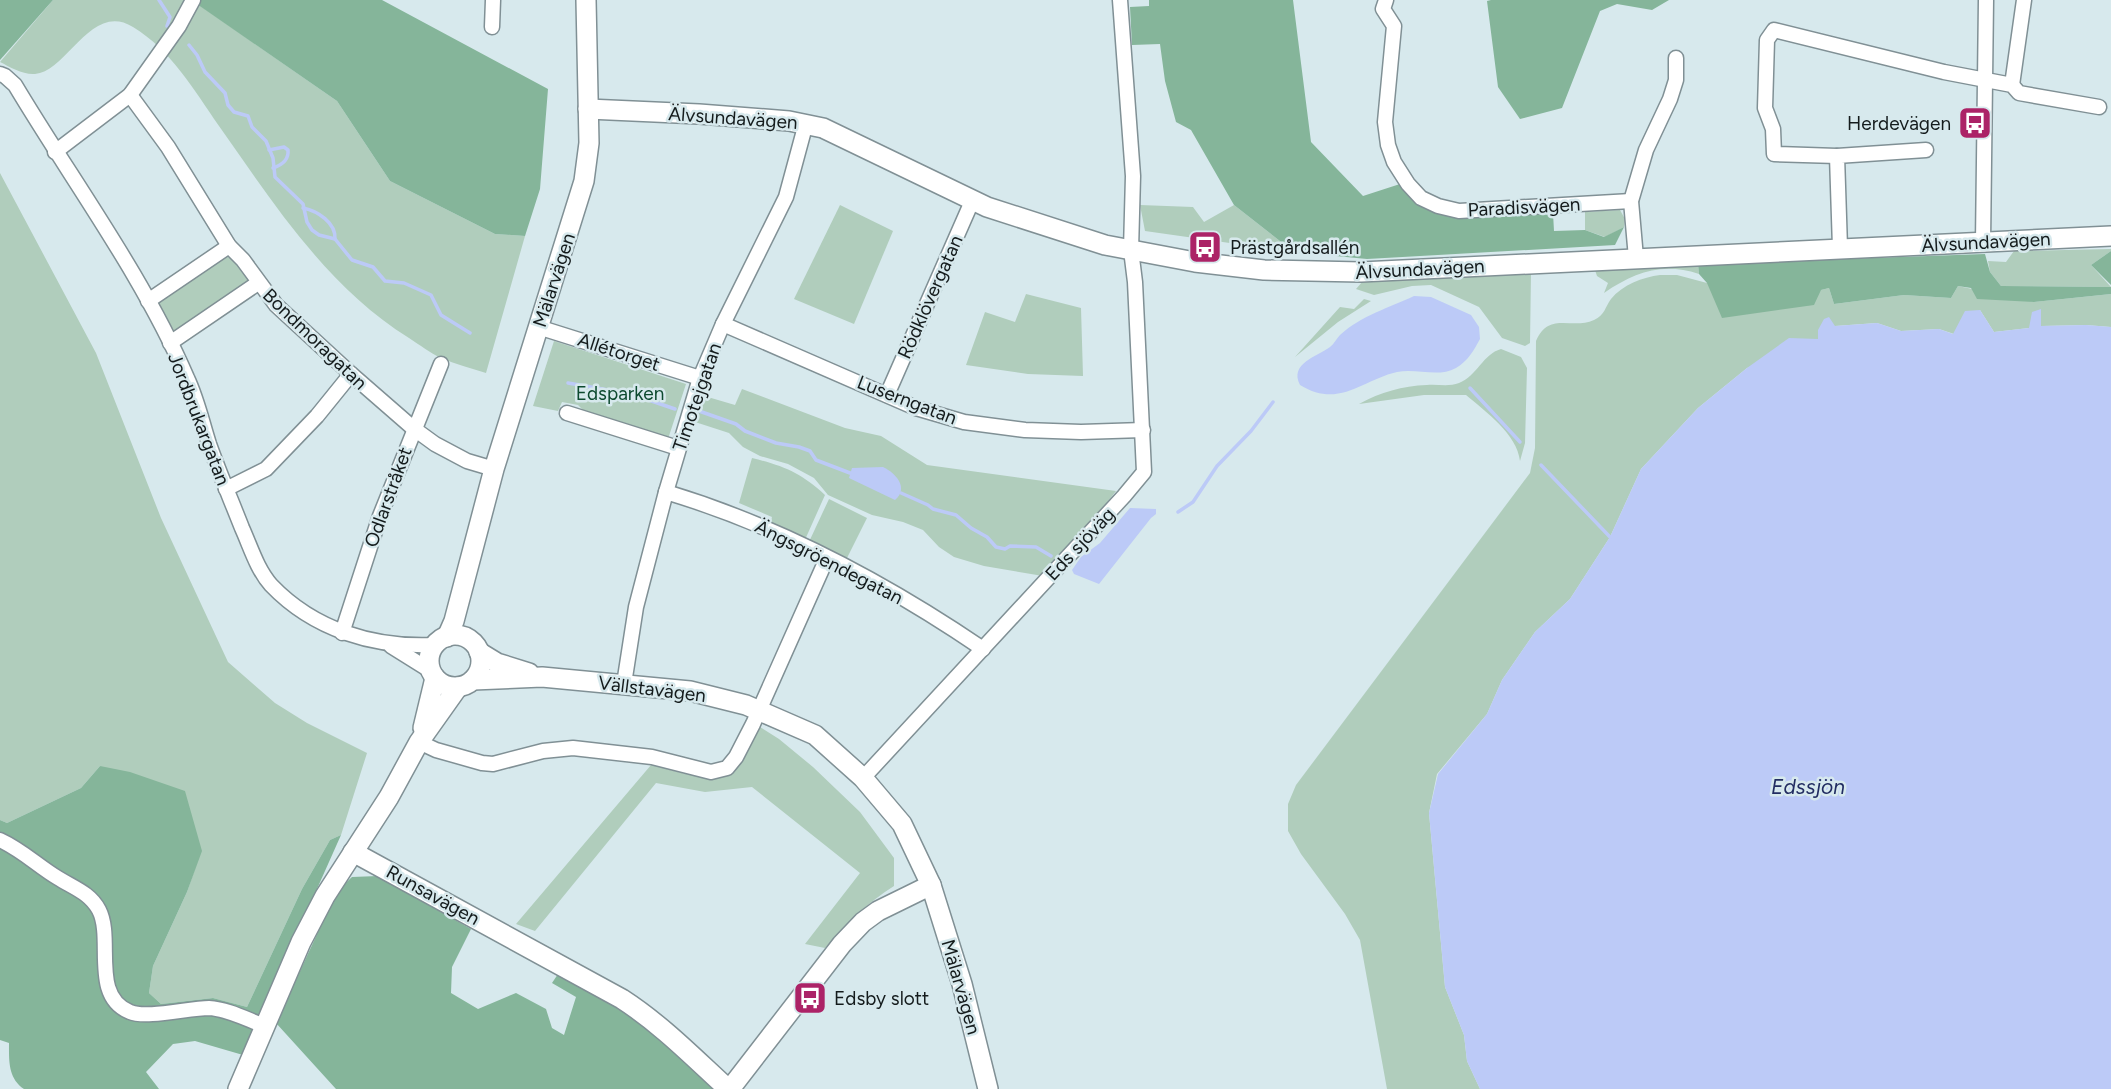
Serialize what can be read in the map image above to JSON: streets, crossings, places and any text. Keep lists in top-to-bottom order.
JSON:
{
  "streets": {
    "street": [
      "Älvsundavägen",
      "Paradisvägen",
      "Mälarvägen",
      "Rödklövergatan",
      "Bondmoragatan",
      "Allétorget",
      "Timotejgatan",
      "Luserngatan",
      "Jordbrukargatan",
      "Odlarstråket",
      "Eds sjöväg",
      "Ängsgröendegatan",
      "Vällstavägen",
      "Runsavägen"
    ]
  },
  "crossings": [
    ["Älvsundavägen", "Mälarvägen"],
    ["Älvsundavägen", "Rödklövergatan"],
    ["Älvsundavägen", "Timotejgatan"],
    ["Älvsundavägen", "Eds sjöväg"],
    ["Mälarvägen", "Bondmoragatan"],
    ["Mälarvägen", "Allétorget"],
    ["Mälarvägen", "Jordbrukargatan"],
    ["Mälarvägen", "Vällstavägen"],
    ["Mälarvägen", "Runsavägen"],
    ["Rödklövergatan", "Luserngatan"],
    ["Bondmoragatan", "Odlarstråket"],
    ["Allétorget", "Timotejgatan"],
    ["Timotejgatan", "Luserngatan"],
    ["Timotejgatan", "Ängsgröendegatan"],
    ["Timotejgatan", "Vällstavägen"],
    ["Luserngatan", "Eds sjöväg"],
    ["Jordbrukargatan", "Odlarstråket"],
    ["Jordbrukargatan", "Vällstavägen"],
    ["Eds sjöväg", "Ängsgröendegatan"],
    ["Eds sjöväg", "Vällstavägen"],
    ["Vällstavägen", "Runsavägen"]
  ],
  "water": ["Edssjön"],
  "parks": ["Edsparken"],
  "places": {
    "bus stop": ["Herdevägen", "Prästgårdsallén", "Edsby slott"]
  }
}
